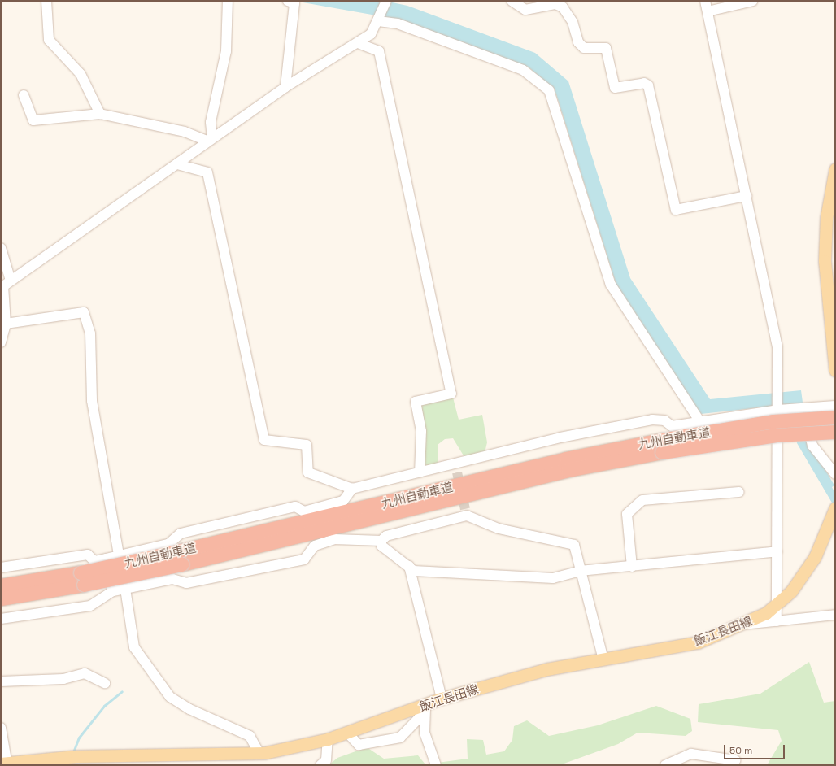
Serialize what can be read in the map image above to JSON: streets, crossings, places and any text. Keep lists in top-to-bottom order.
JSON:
{
  "streets": {
    "highway": ["九州自動車道"],
    "main road": ["飯江長田線"]
  },
  "scale_bar": "50 m"
}
